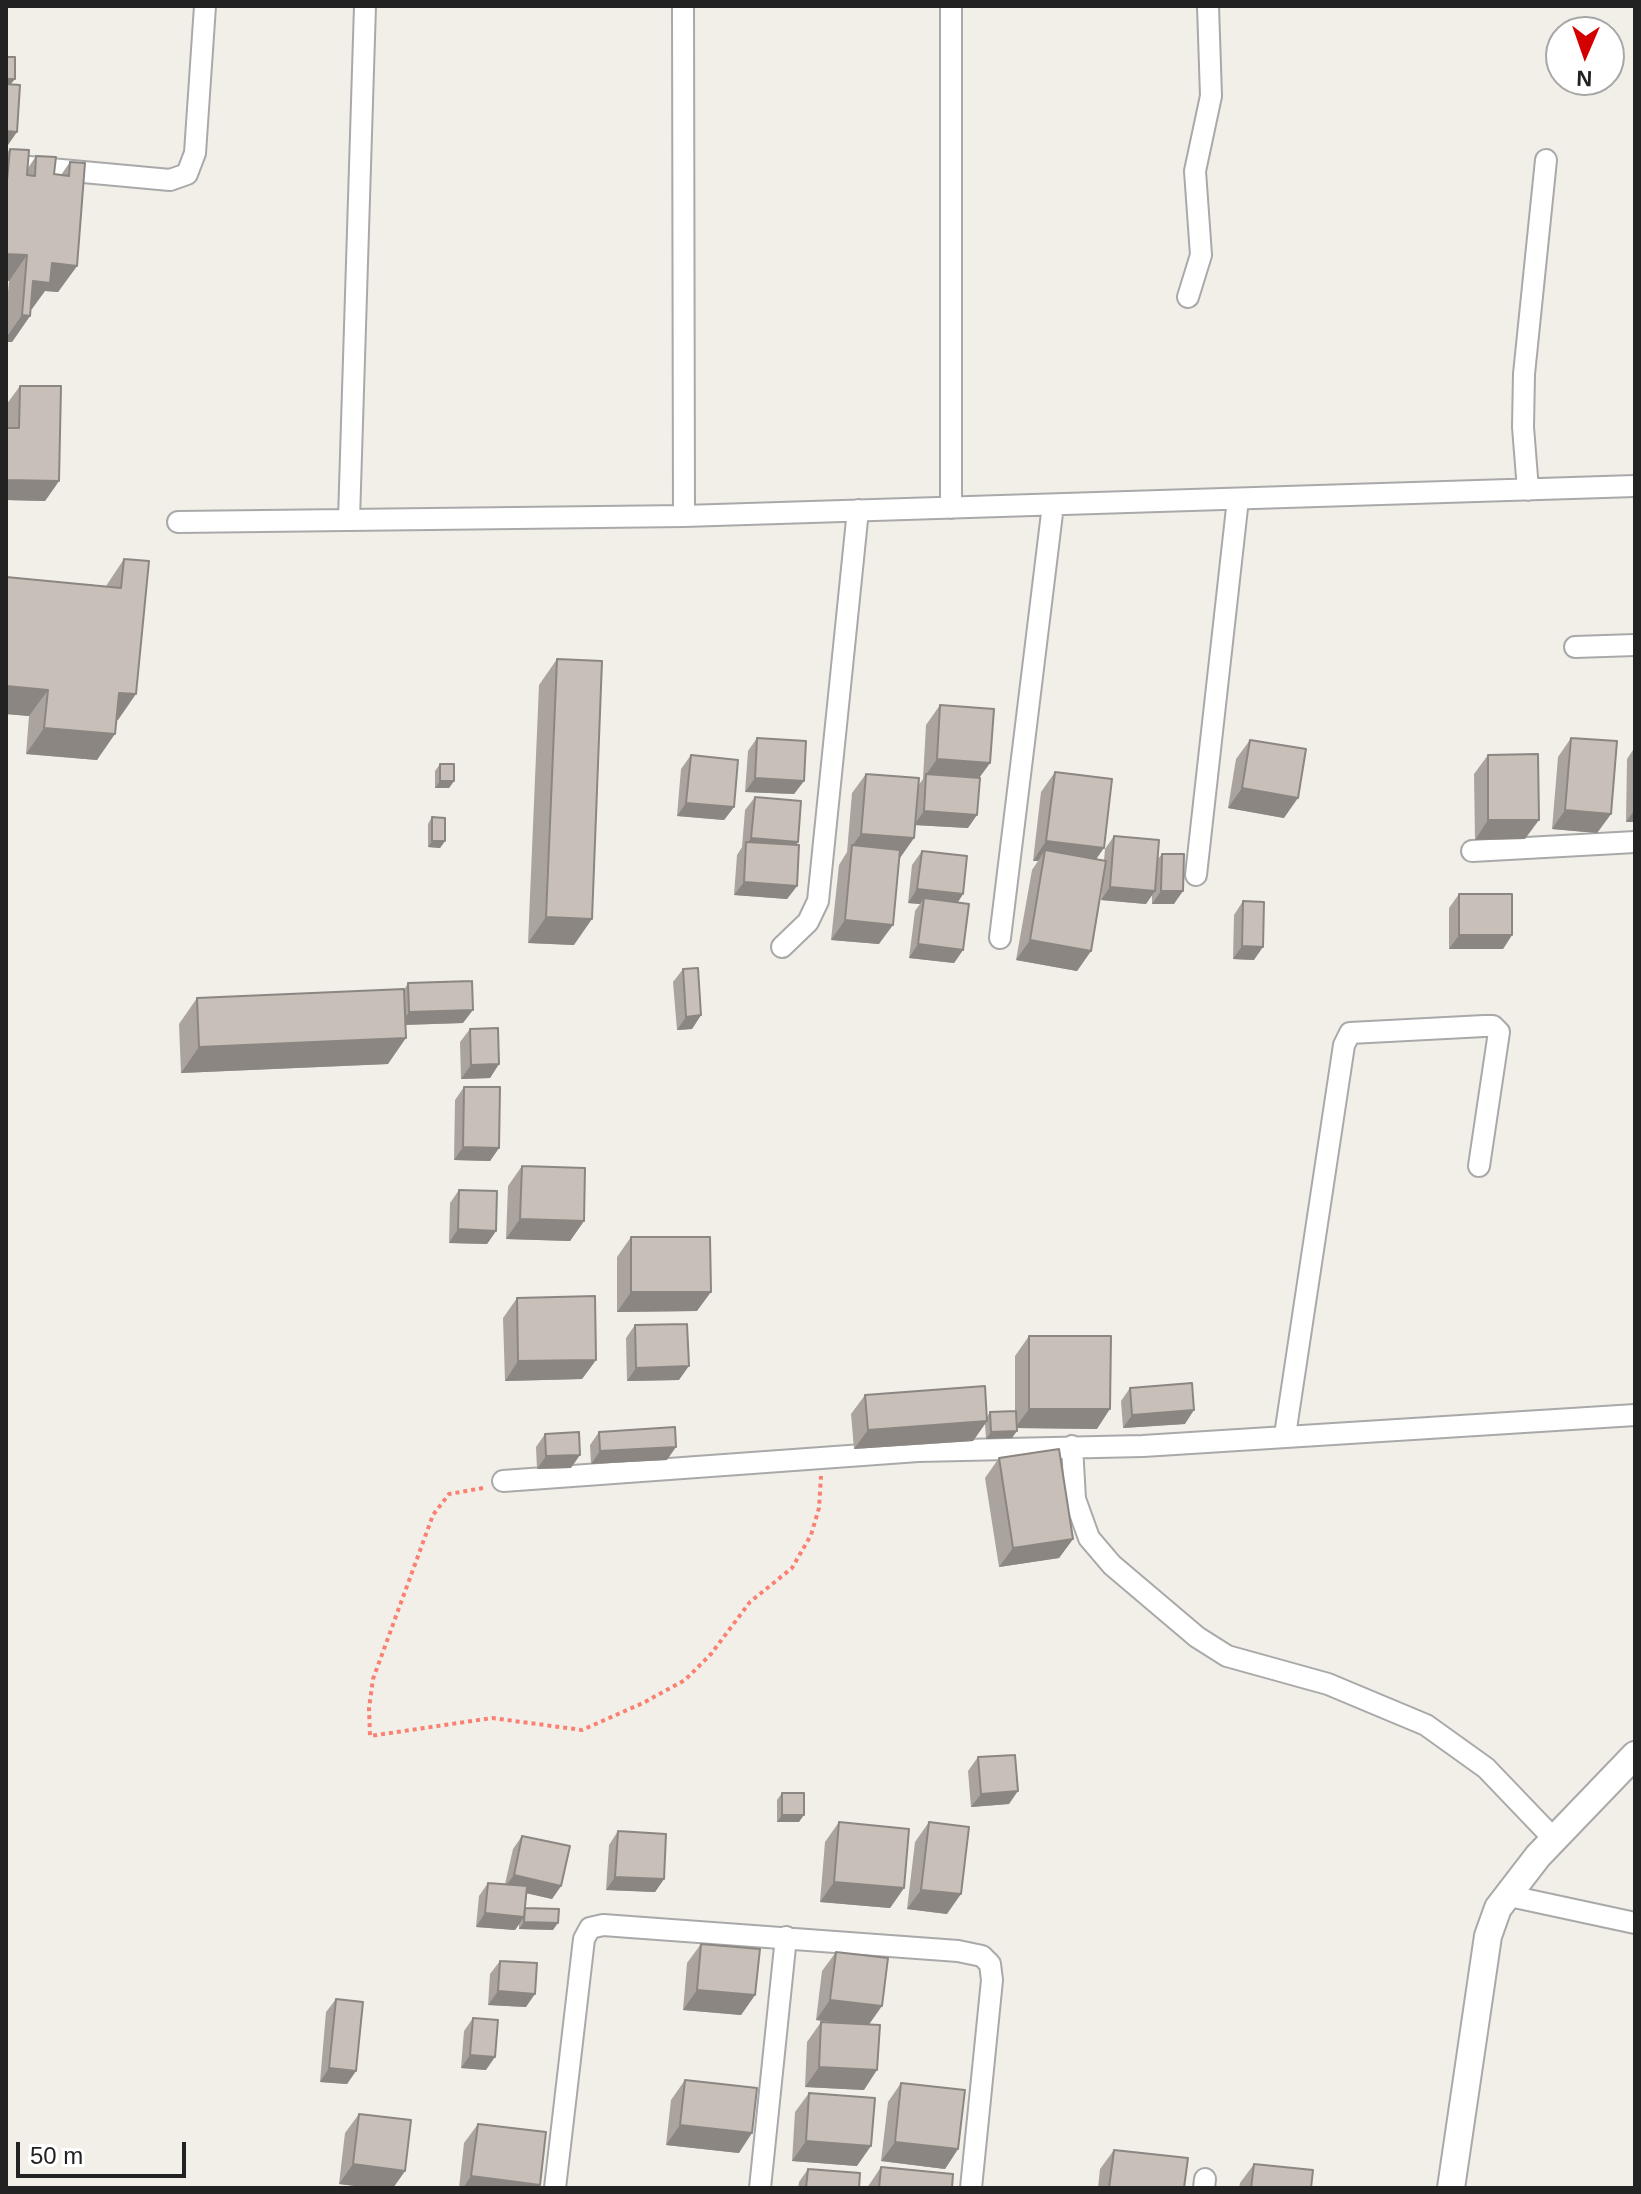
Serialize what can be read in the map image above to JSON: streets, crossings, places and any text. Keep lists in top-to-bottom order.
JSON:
{
  "scale_bar": "50 m",
  "north": "bottom"
}
